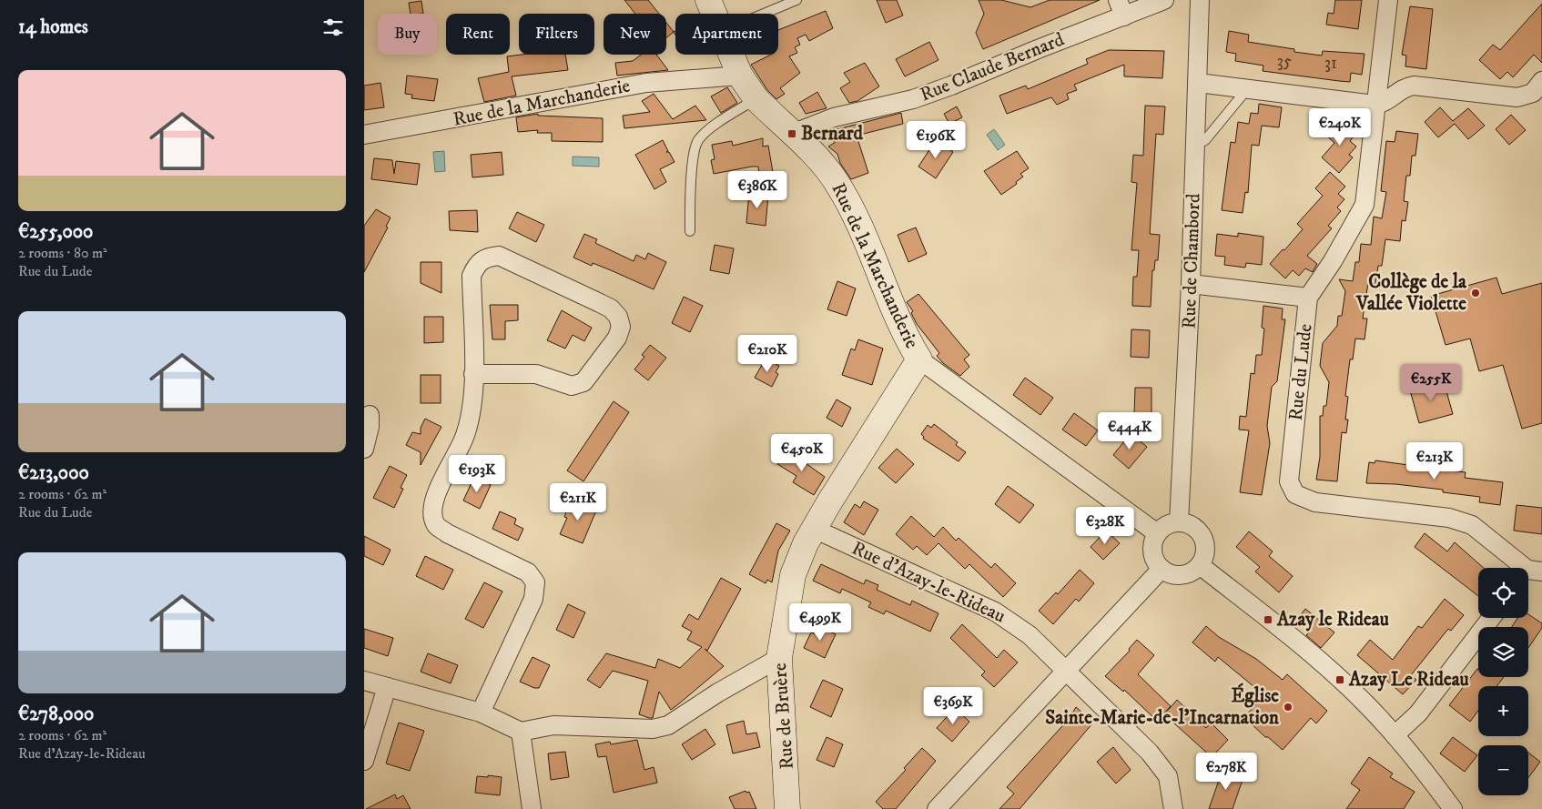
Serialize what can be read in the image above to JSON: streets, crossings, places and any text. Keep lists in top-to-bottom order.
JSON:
{
  "streets": {
    "street": [
      "Rue Claude Bernard",
      "Rue de la Marchanderie",
      "Rue de Chambord",
      "Rue du Lude",
      "Rue d'Azay-le-Rideau",
      "Rue de Bruère"
    ]
  },
  "crossings": [
    ["Rue Claude Bernard", "Rue de la Marchanderie"],
    ["Rue de la Marchanderie", "Rue de Chambord"],
    ["Rue de la Marchanderie", "Rue de Bruère"],
    ["Rue d'Azay-le-Rideau", "Rue de Bruère"]
  ],
  "places": {
    "transit": ["Bernard", "Azay le Rideau", "Azay Le Rideau"],
    "other": ["Collège de la Vallée Violette", "Église Sainte-Marie-de-l'Incarnation"]
  },
  "house_numbers": ["35", "31"],
  "page": {
    "heading": "14 homes",
    "chip": [
      "Buy",
      "Rent",
      "Filters",
      "New",
      "Apartment"
    ],
    "list": [
      {
        "name": "€255,000",
        "note": "2 rooms · 80 m² · Rue du Lude"
      },
      {
        "name": "€213,000",
        "note": "2 rooms · 62 m² · Rue du Lude"
      },
      {
        "name": "€278,000",
        "note": "2 rooms · 62 m² · Rue d'Azay-le-Rideau"
      }
    ],
    "price": [
      "€240K",
      "€196K",
      "€386K",
      "€210K",
      "€255K",
      "€444K",
      "€450K",
      "€213K",
      "€193K",
      "€211K",
      "€328K",
      "€499K",
      "€369K",
      "€278K"
    ],
    "map_buttons": ["+", "−"]
  }
}
